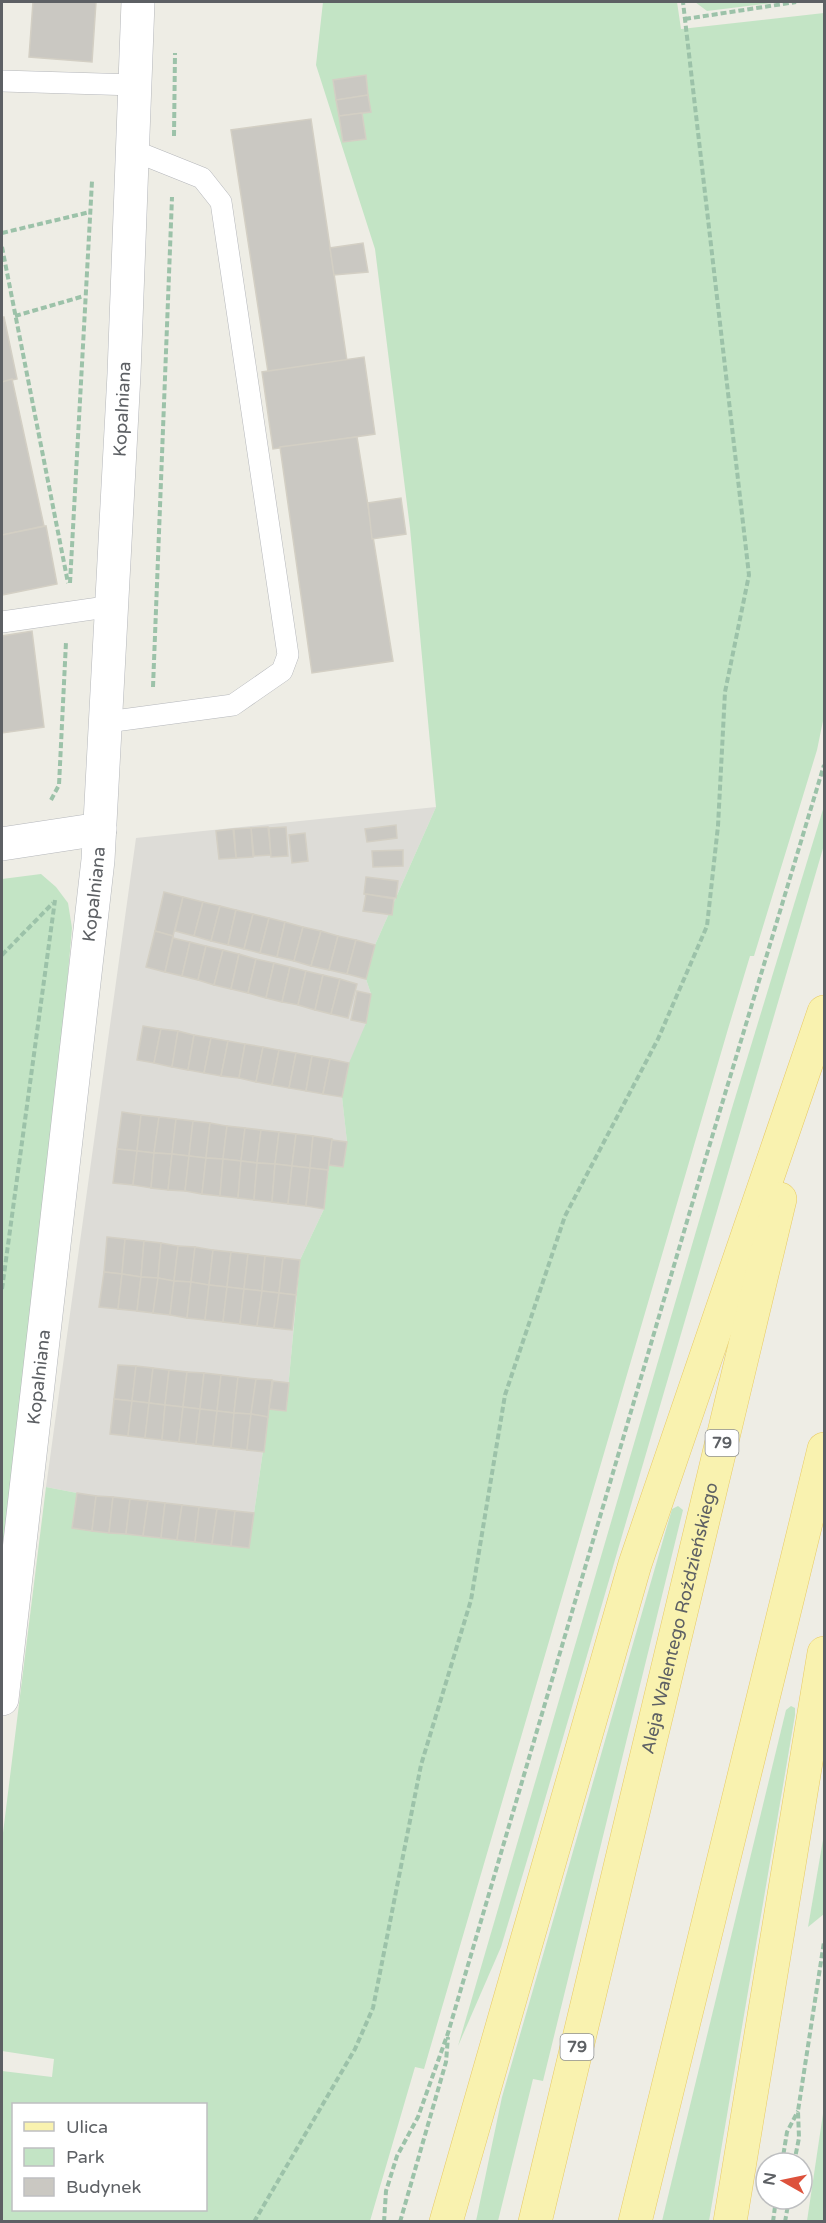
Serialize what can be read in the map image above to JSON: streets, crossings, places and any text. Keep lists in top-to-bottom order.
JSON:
{
  "streets": {
    "main road": ["79", "Aleja Walentego Roździeńskiego"],
    "street": ["Kopalniana"]
  },
  "legend": ["Ulica", "Park", "Budynek"],
  "north": "left"
}
